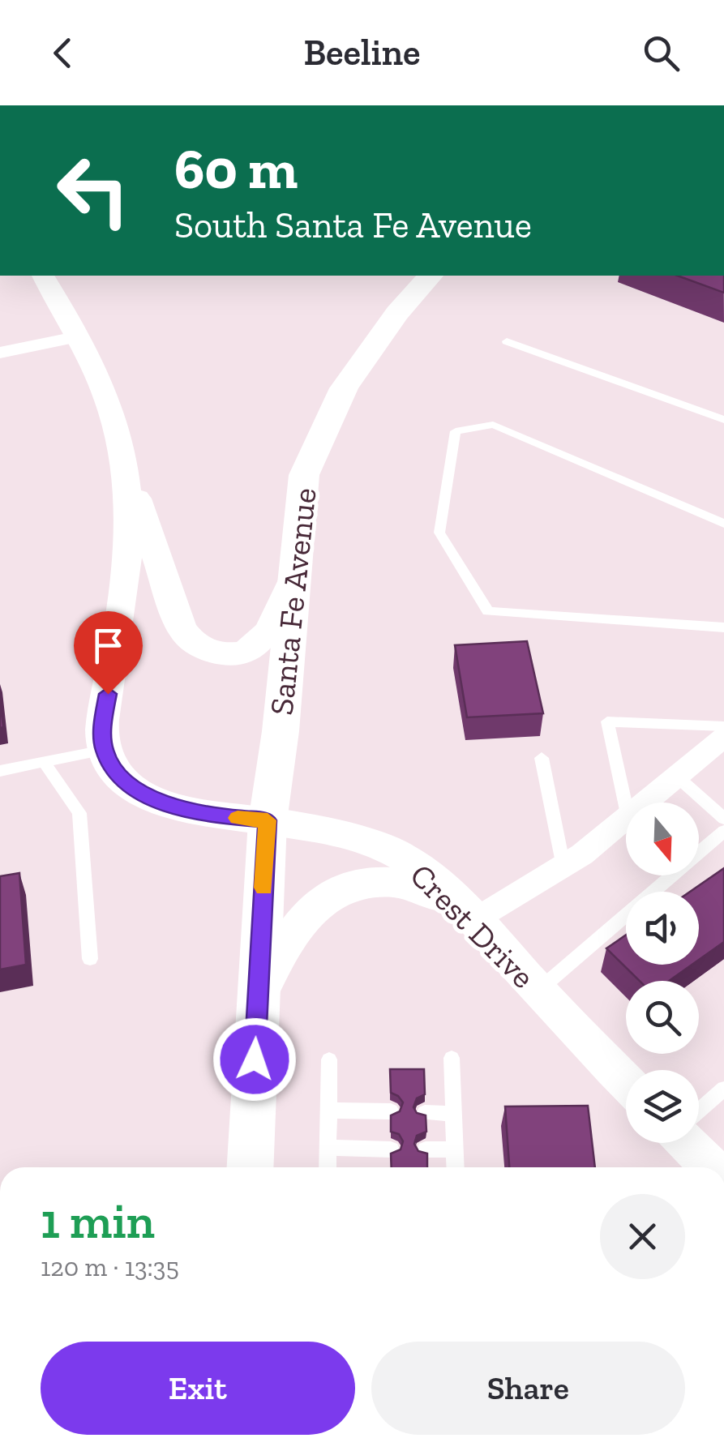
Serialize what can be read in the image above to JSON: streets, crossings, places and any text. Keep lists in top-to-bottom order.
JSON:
{
  "streets": {
    "main road": ["Santa Fe Avenue"],
    "street": ["Crest Drive"]
  },
  "crossings": [
    ["Santa Fe Avenue", "Crest Drive"]
  ],
  "north": "bottom",
  "page": {
    "header": "Beeline",
    "turn": ["60 m", "South Santa Fe Avenue"],
    "heading": ["1 min", "120 m · 13:35"],
    "buttons": ["Exit", "Share"]
  }
}
